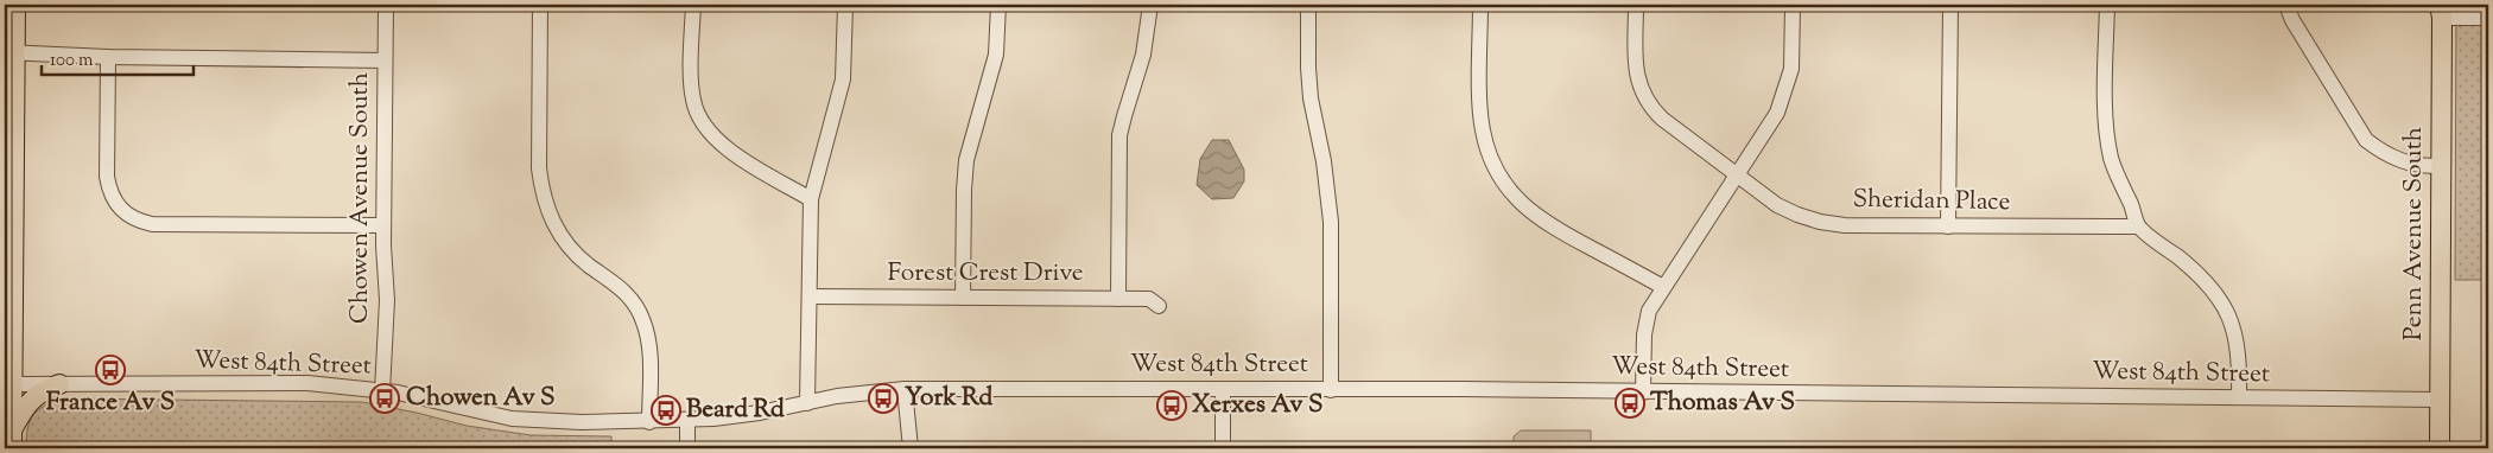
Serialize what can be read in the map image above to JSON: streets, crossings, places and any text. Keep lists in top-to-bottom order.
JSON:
{
  "streets": {
    "main road": ["Penn Avenue South"],
    "street": [
      "Chowen Avenue South",
      "Sheridan Place",
      "Forest Crest Drive",
      "West 84th Street"
    ]
  },
  "crossings": [
    ["Chowen Avenue South", "West 84th Street"],
    ["Penn Avenue South", "West 84th Street"]
  ],
  "places": {
    "bus stop": [
      "France Av S",
      "Chowen Av S",
      "York Rd",
      "Thomas Av S",
      "Xerxes Av S",
      "Beard Rd"
    ]
  },
  "scale_bar": "100 m"
}
